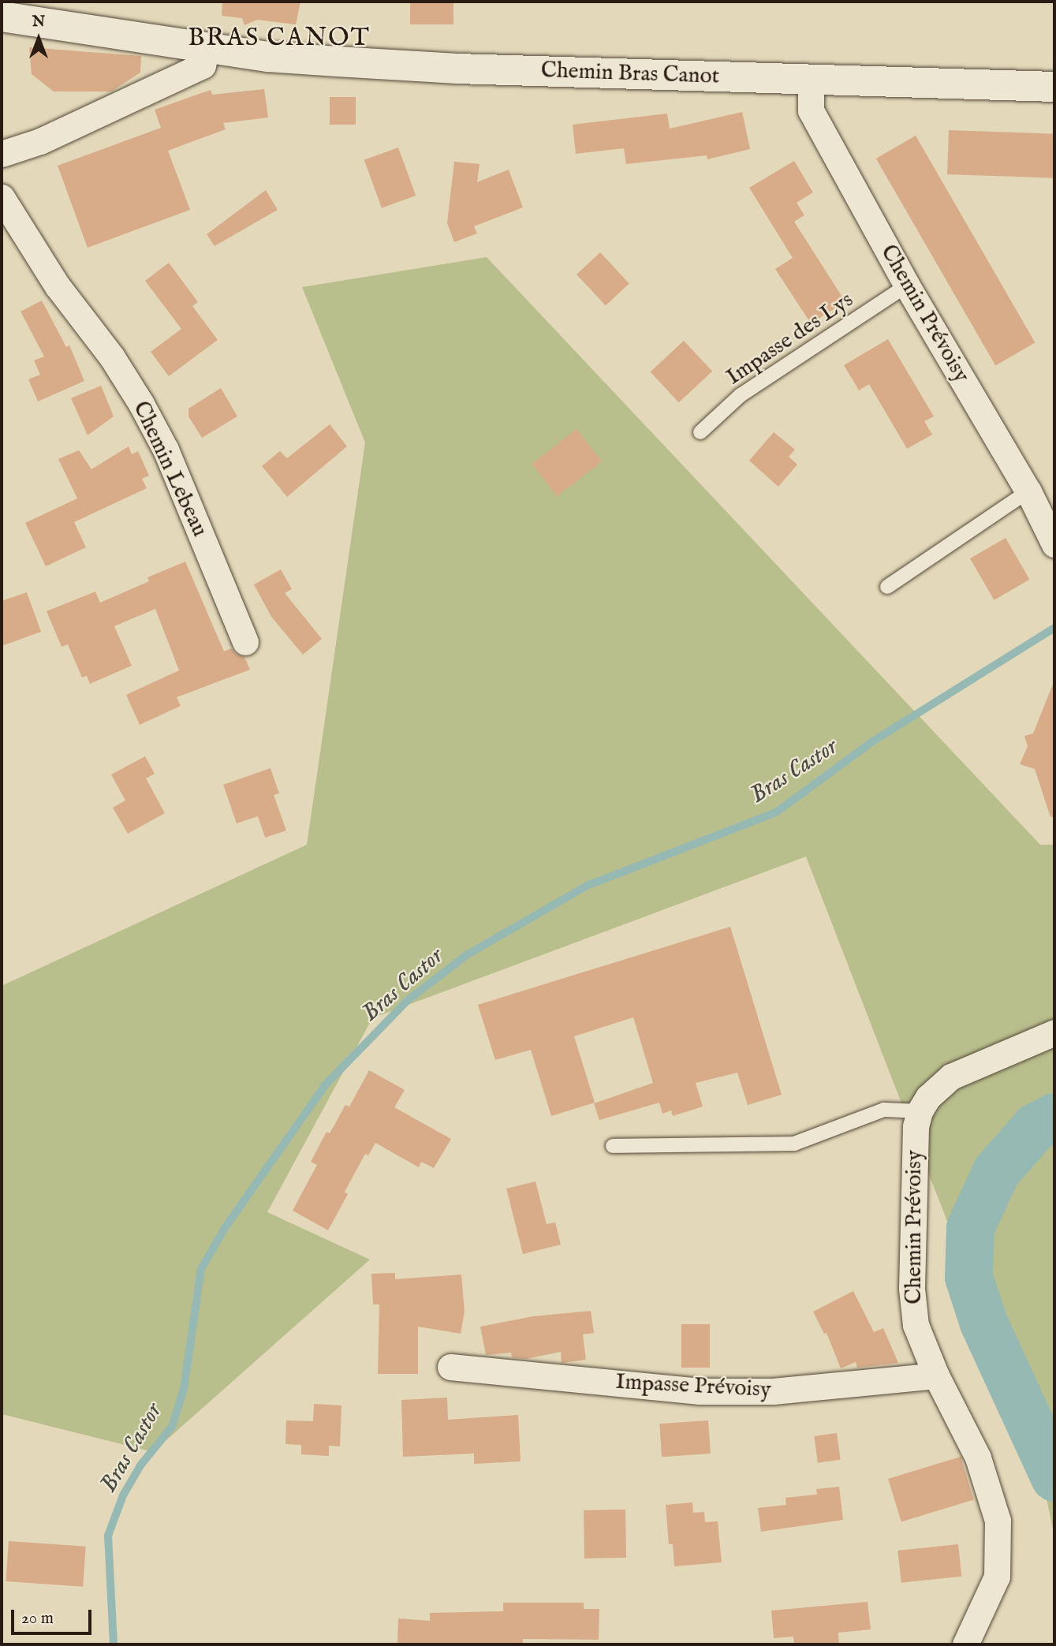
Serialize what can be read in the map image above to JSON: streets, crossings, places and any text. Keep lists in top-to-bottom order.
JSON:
{
  "streets": {
    "street": [
      "Chemin Bras Canot",
      "Chemin Prévoisy",
      "Chemin Lebeau",
      "Impasse Prévoisy"
    ],
    "lane": ["Impasse des Lys"]
  },
  "crossings": [
    ["Chemin Bras Canot", "Chemin Prévoisy"],
    ["Chemin Prévoisy", "Impasse des Lys"],
    ["Chemin Prévoisy", "Impasse Prévoisy"]
  ],
  "districts": ["BRAS CANOT"],
  "water": ["Bras Castor"],
  "scale_bar": "20 m",
  "north": "top"
}
